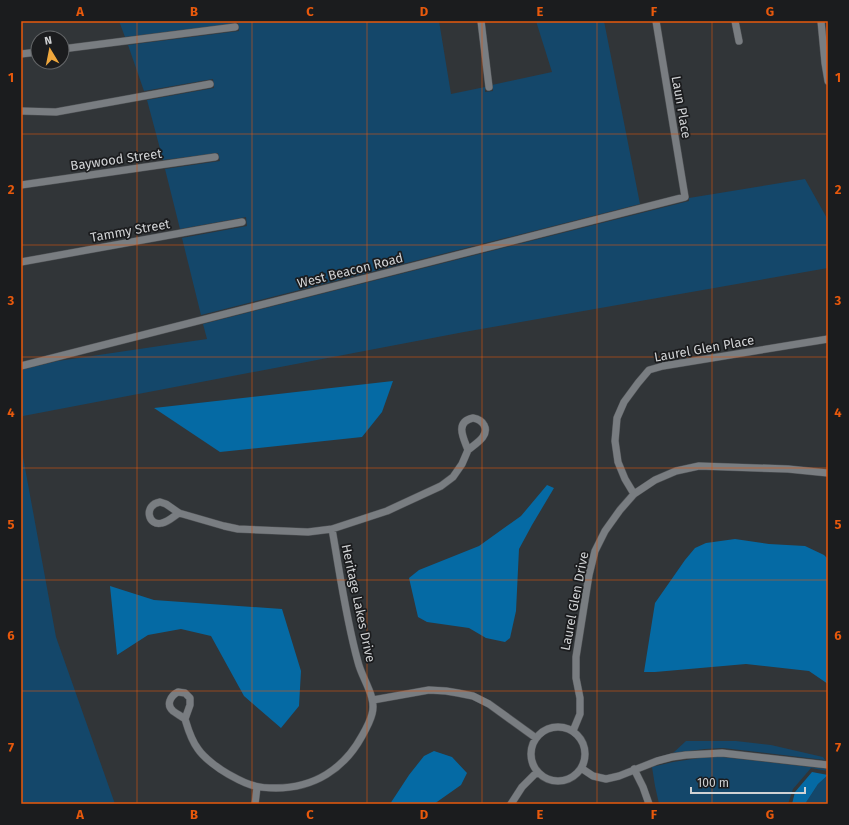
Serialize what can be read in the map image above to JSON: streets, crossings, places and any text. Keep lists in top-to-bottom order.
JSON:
{
  "streets": {
    "street": [
      "Laun Place",
      "Baywood Street",
      "Tammy Street",
      "West Beacon Road",
      "Laurel Glen Place",
      "Laurel Glen Drive",
      "Heritage Lakes Drive"
    ]
  },
  "crossings": [
    ["Laun Place", "West Beacon Road"],
    ["Laurel Glen Place", "Laurel Glen Drive"]
  ],
  "scale_bar": "100 m",
  "north": "top",
  "grid": {
    "columns": [
      "A",
      "B",
      "C",
      "D",
      "E",
      "F",
      "G"
    ],
    "rows": [
      "1",
      "2",
      "3",
      "4",
      "5",
      "6",
      "7"
    ]
  }
}
